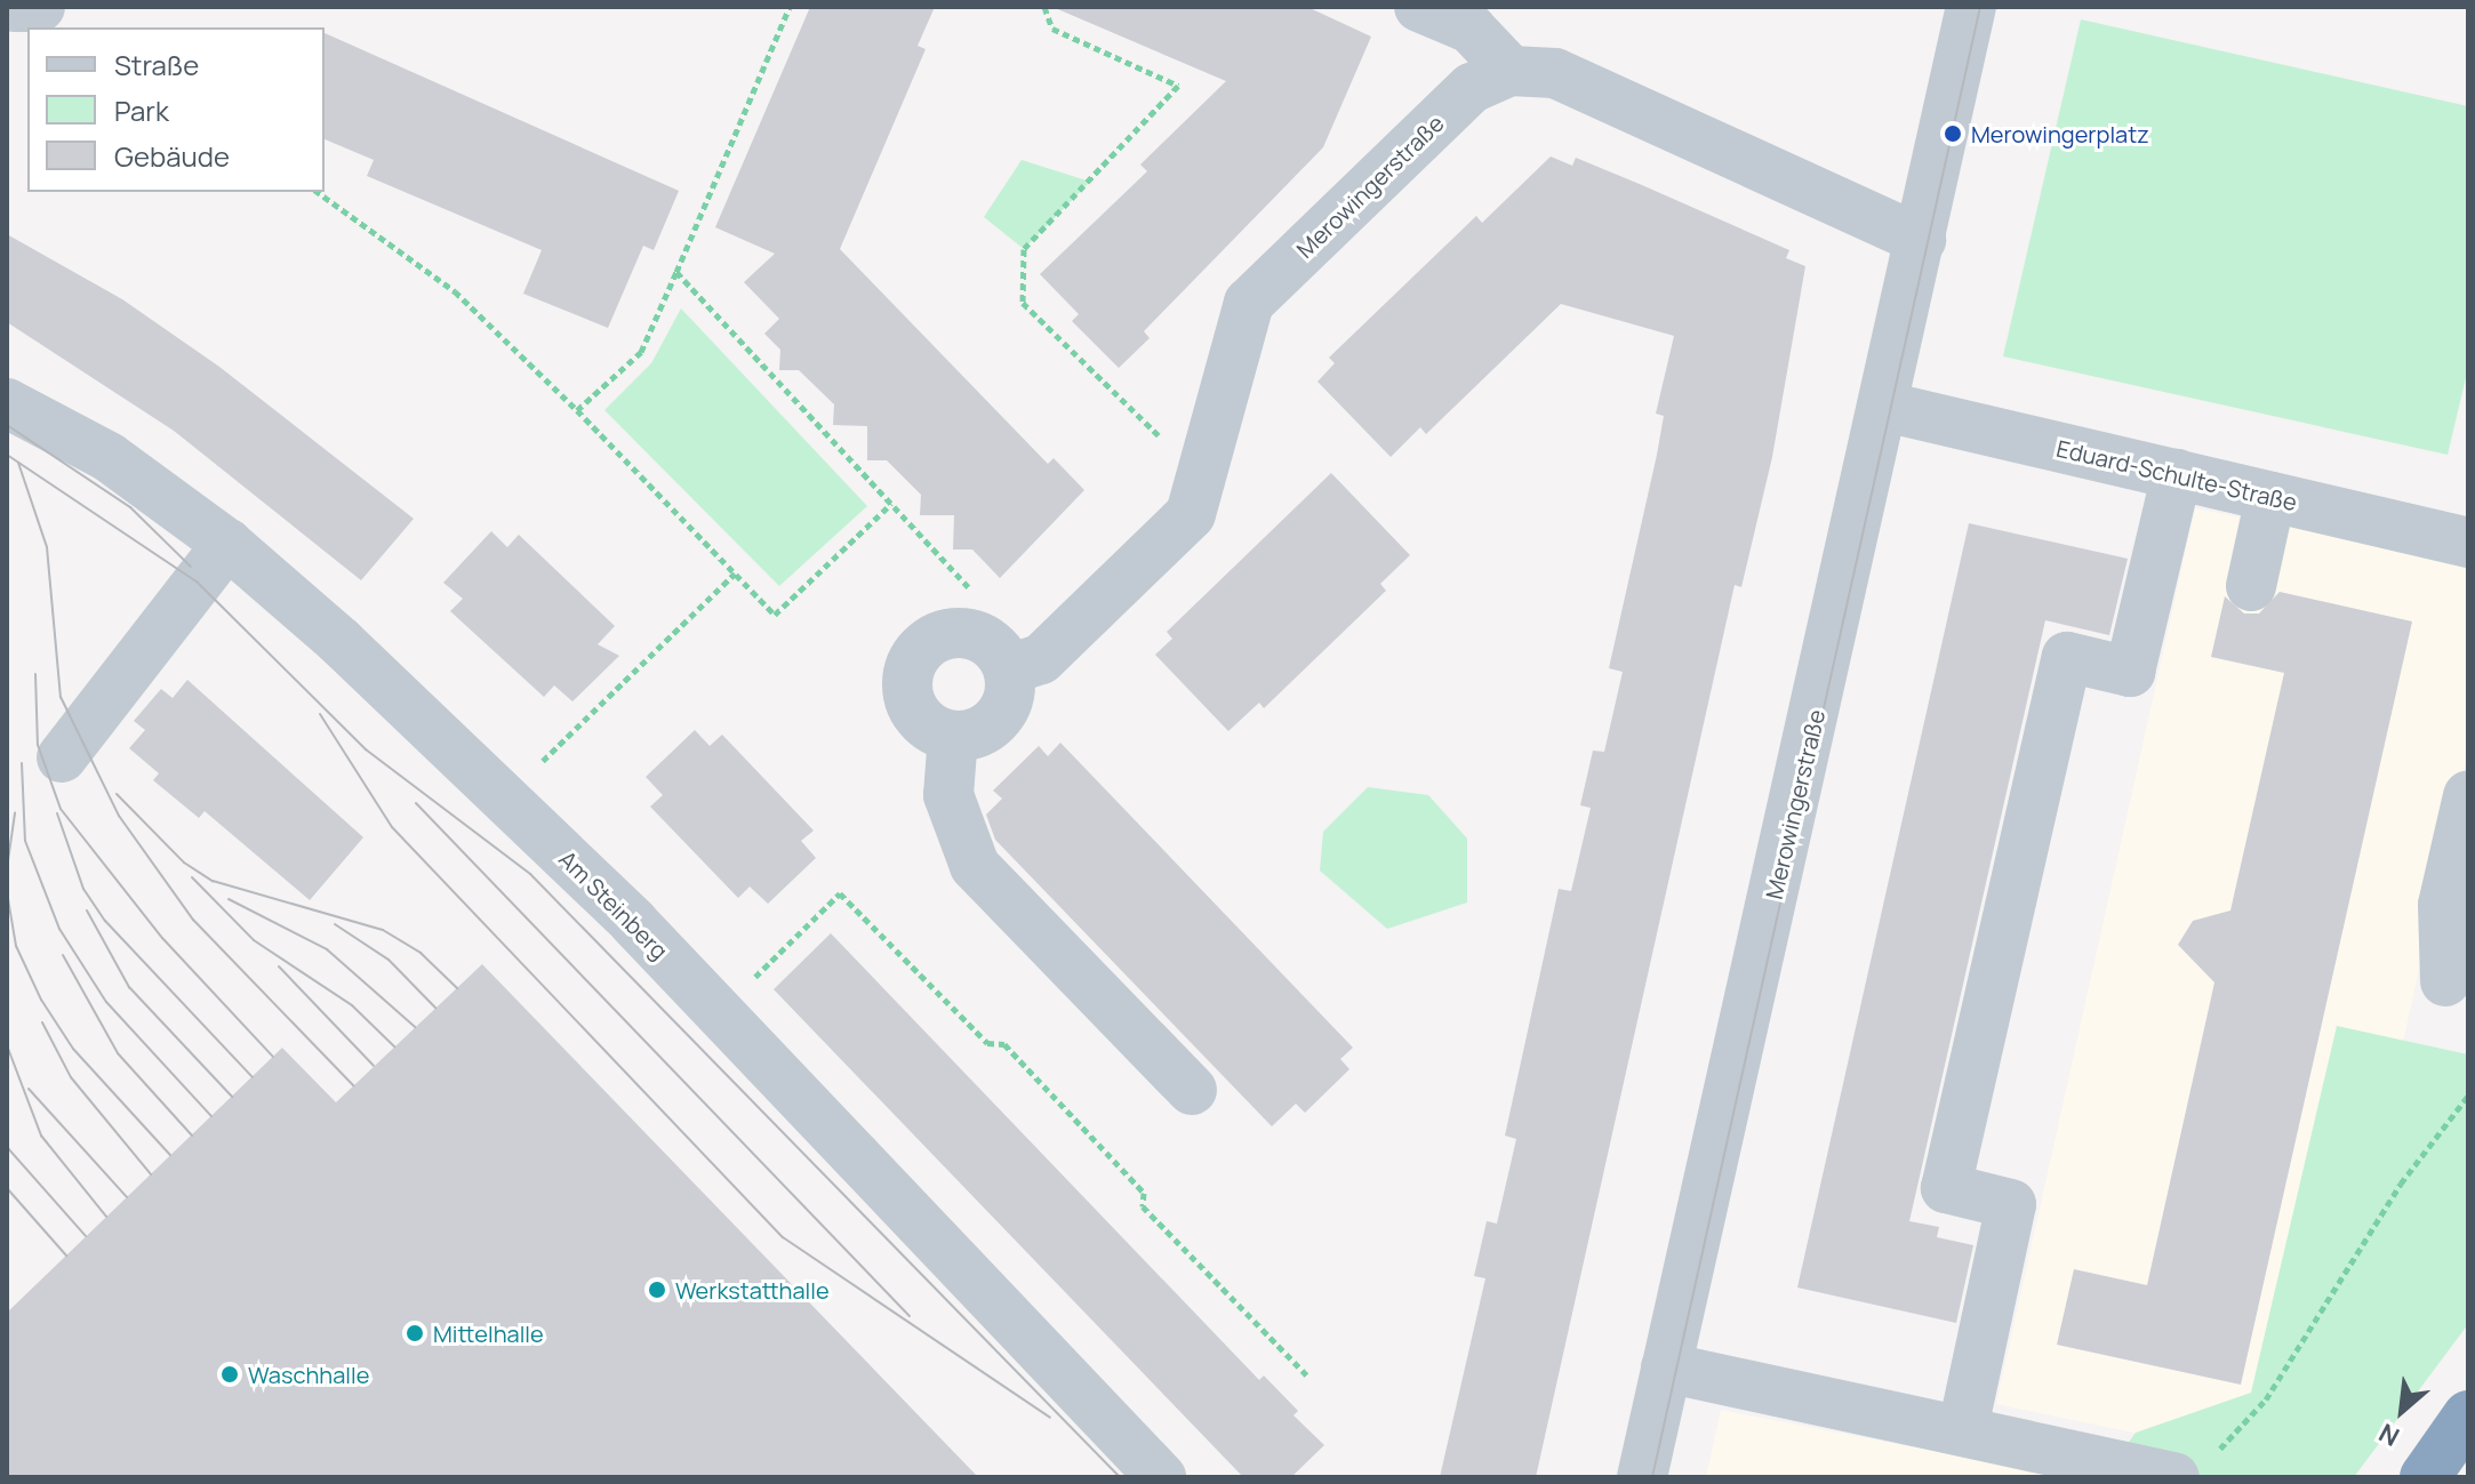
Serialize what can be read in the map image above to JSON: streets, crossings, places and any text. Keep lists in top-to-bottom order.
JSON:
{
  "streets": {
    "street": ["Merowingerstraße", "Eduard-Schulte-Straße", "Am Steinberg"]
  },
  "crossings": [
    ["Merowingerstraße", "Eduard-Schulte-Straße"]
  ],
  "places": [
    "Merowingerplatz",
    "Werkstatthalle",
    "Mittelhalle",
    "Waschhalle"
  ],
  "legend": ["Straße", "Park", "Gebäude"],
  "north": "bottom left"
}
